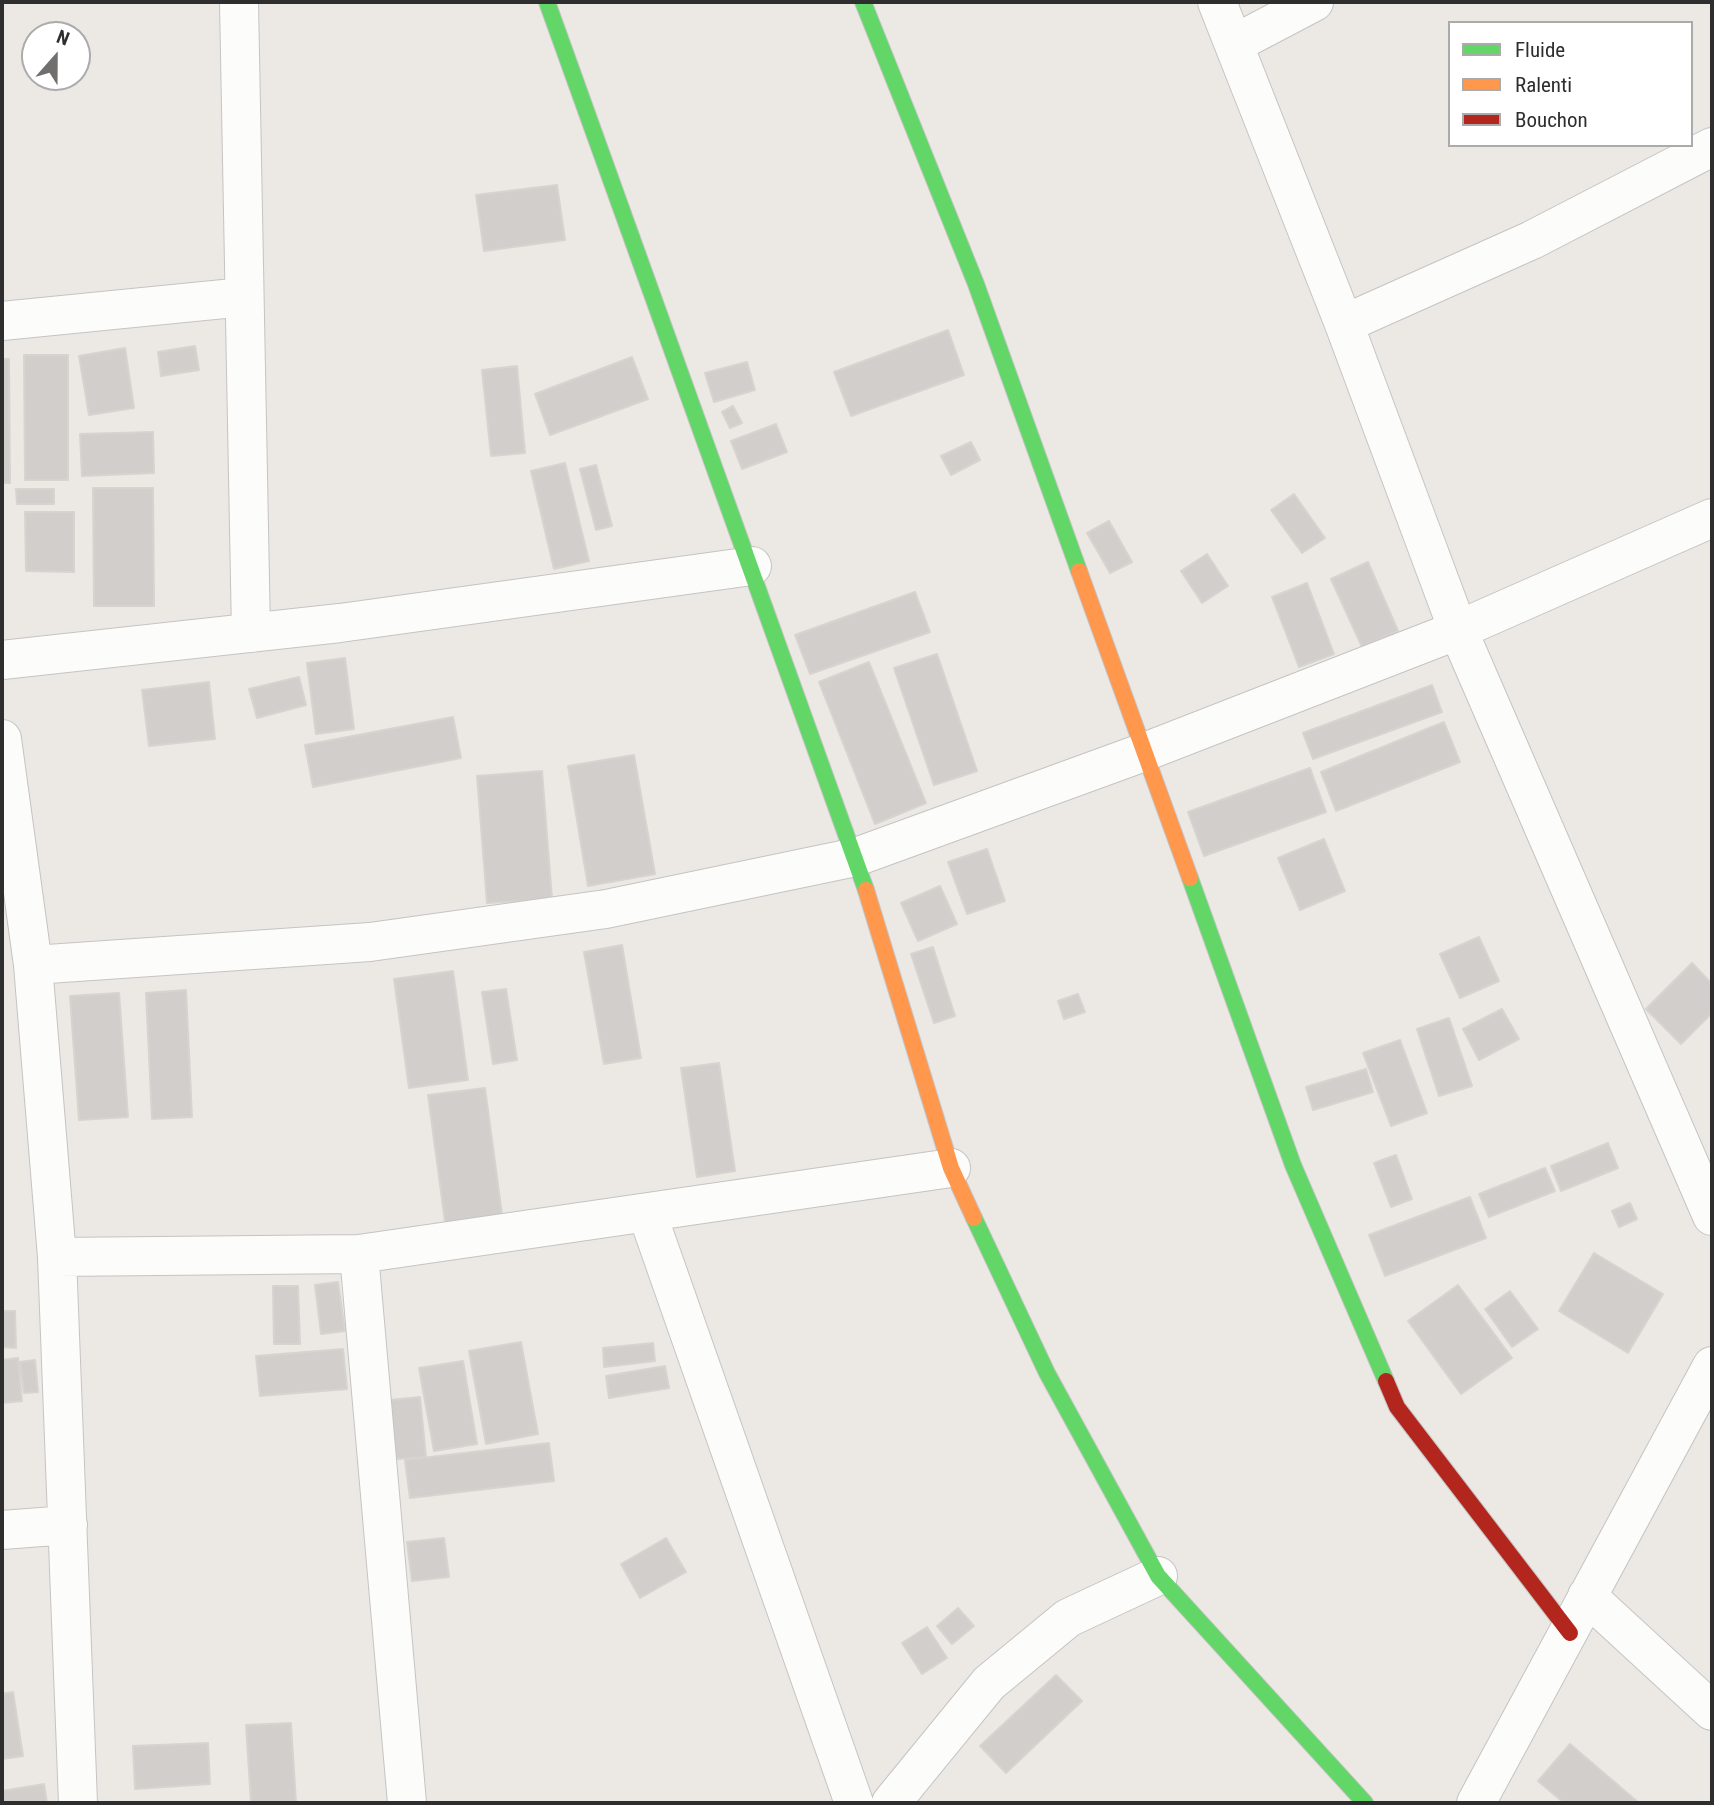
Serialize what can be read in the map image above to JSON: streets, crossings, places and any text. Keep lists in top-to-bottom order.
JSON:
{
  "legend": ["Fluide", "Ralenti", "Bouchon"],
  "north": "top"
}
